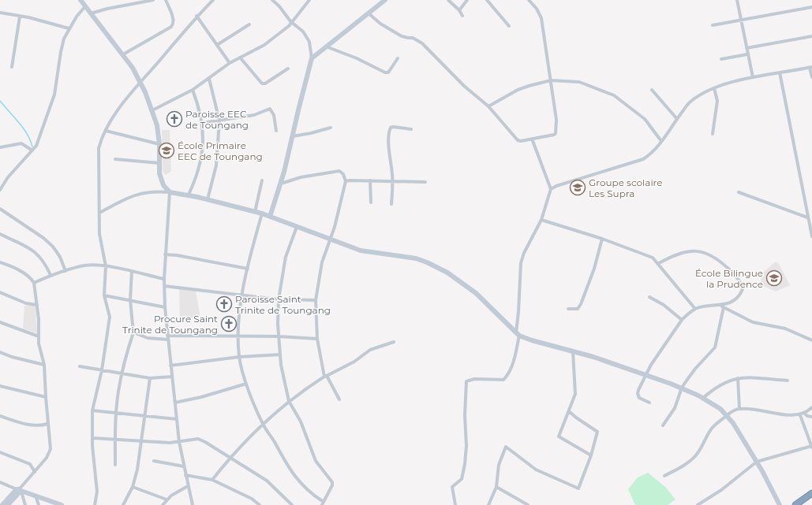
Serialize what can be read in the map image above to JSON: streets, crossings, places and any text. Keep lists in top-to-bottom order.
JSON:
{
  "places": {
    "church": ["Paroisse EEC de Toungang", "Paroisse Saint Trinite de Toungang", "Procure Saint Trinite de Toungang"],
    "school or university": ["École Primaire EEC de Toungang", "Groupe scolaire Les Supra", "École Bilingue la Prudence"]
  }
}
